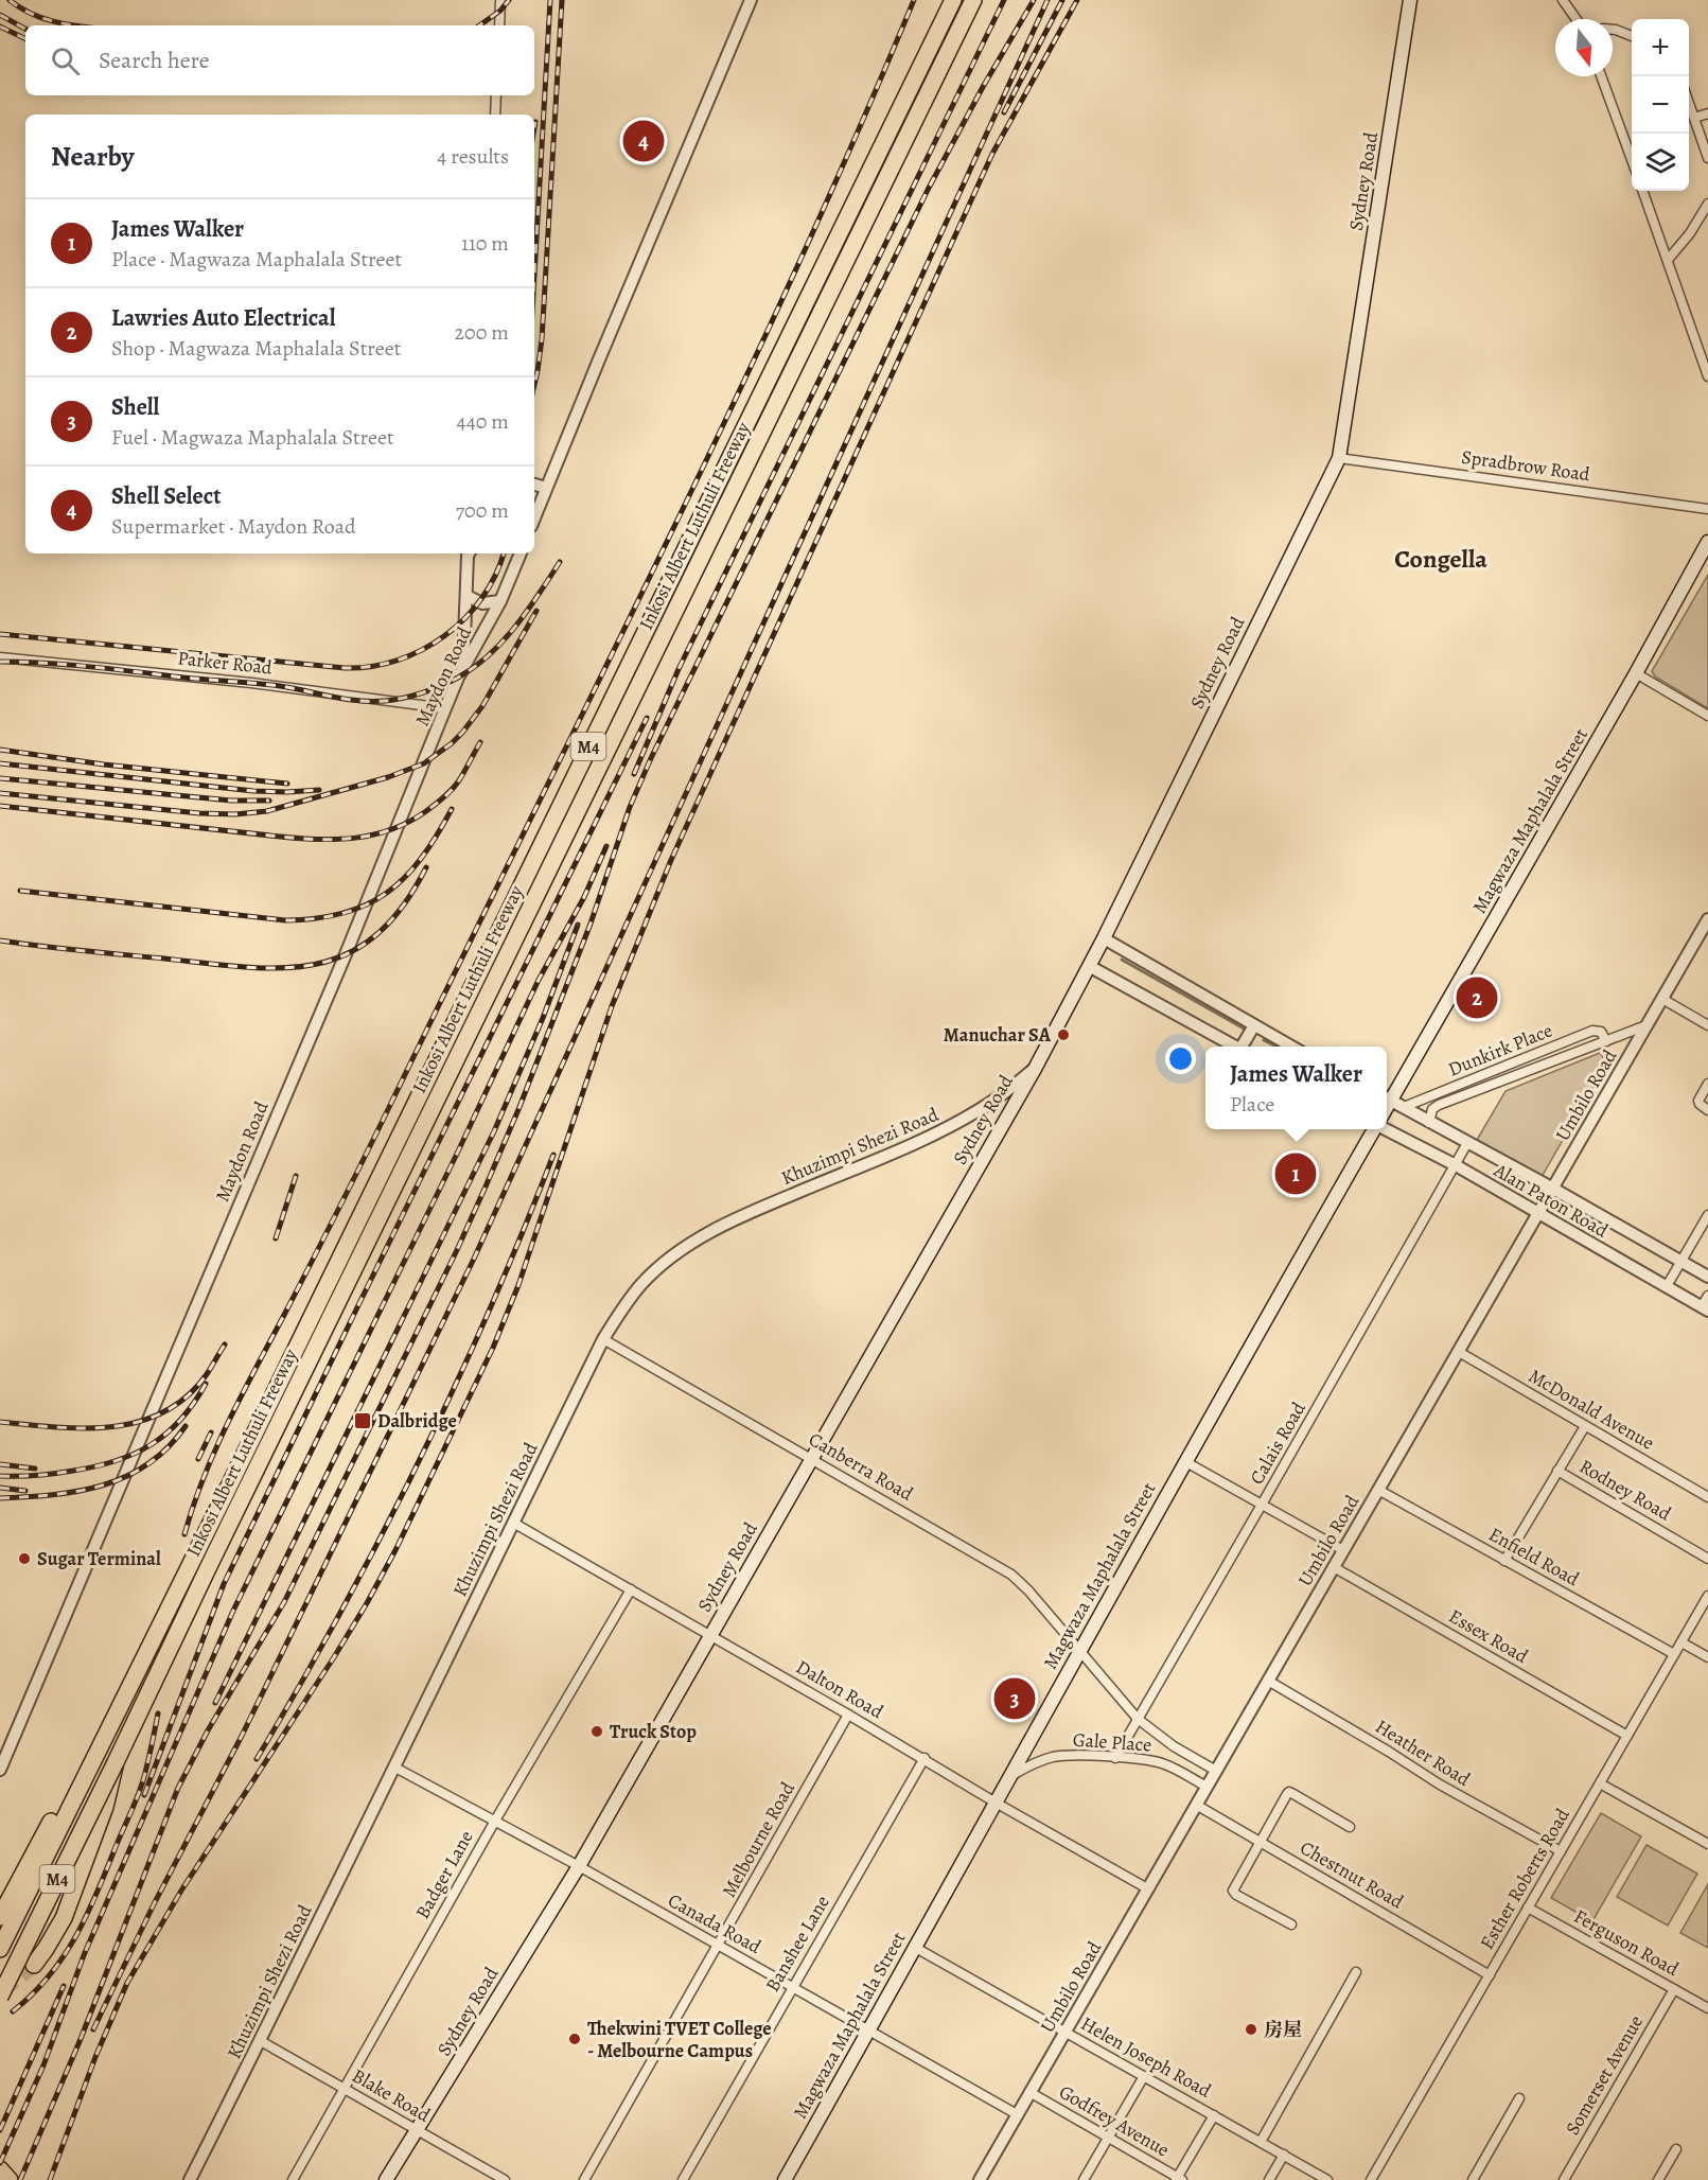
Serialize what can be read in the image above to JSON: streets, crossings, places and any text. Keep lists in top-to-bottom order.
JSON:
{
  "streets": {
    "highway": ["Inkosi Albert Luthuli Freeway", "M4"],
    "main road": ["Sydney Road", "Magwaza Maphalala Street"],
    "street": [
      "Spradbrow Road",
      "Parker Road",
      "Maydon Road",
      "Dunkirk Place",
      "Umbilo Road",
      "Khuzimpi Shezi Road",
      "Alan Paton Road",
      "McDonald Avenue",
      "Calais Road",
      "Canberra Road",
      "Rodney Road",
      "Enfield Road",
      "Essex Road",
      "Dalton Road",
      "Gale Place",
      "Heather Road",
      "Melbourne Road",
      "Badger Lane",
      "Chestnut Road",
      "Esther Roberts Road",
      "Canada Road",
      "Ferguson Road",
      "Banshee Lane",
      "Helen Joseph Road",
      "Somerset Avenue",
      "Blake Road",
      "Godfrey Avenue"
    ]
  },
  "crossings": [
    ["Sydney Road", "Spradbrow Road"],
    ["Sydney Road", "Khuzimpi Shezi Road"],
    ["Sydney Road", "Canberra Road"],
    ["Sydney Road", "Dalton Road"],
    ["Sydney Road", "Canada Road"],
    ["Sydney Road", "Blake Road"],
    ["Parker Road", "Maydon Road"],
    ["Magwaza Maphalala Street", "Alan Paton Road"],
    ["Magwaza Maphalala Street", "Canberra Road"],
    ["Magwaza Maphalala Street", "Dalton Road"],
    ["Magwaza Maphalala Street", "Gale Place"],
    ["Magwaza Maphalala Street", "Canada Road"],
    ["Magwaza Maphalala Street", "Helen Joseph Road"],
    ["Dunkirk Place", "Alan Paton Road"],
    ["Umbilo Road", "Alan Paton Road"],
    ["Umbilo Road", "McDonald Avenue"],
    ["Umbilo Road", "Enfield Road"],
    ["Umbilo Road", "Essex Road"],
    ["Umbilo Road", "Dalton Road"],
    ["Umbilo Road", "Gale Place"],
    ["Umbilo Road", "Heather Road"],
    ["Umbilo Road", "Chestnut Road"],
    ["Umbilo Road", "Canada Road"],
    ["Umbilo Road", "Helen Joseph Road"],
    ["Umbilo Road", "Godfrey Avenue"],
    ["Khuzimpi Shezi Road", "Canberra Road"],
    ["Khuzimpi Shezi Road", "Dalton Road"],
    ["Khuzimpi Shezi Road", "Canada Road"],
    ["Khuzimpi Shezi Road", "Blake Road"],
    ["Alan Paton Road", "Calais Road"],
    ["Calais Road", "Gale Place"],
    ["Canberra Road", "Gale Place"],
    ["Enfield Road", "Esther Roberts Road"],
    ["Essex Road", "Esther Roberts Road"],
    ["Dalton Road", "Melbourne Road"],
    ["Dalton Road", "Badger Lane"],
    ["Dalton Road", "Banshee Lane"],
    ["Heather Road", "Esther Roberts Road"],
    ["Melbourne Road", "Canada Road"],
    ["Badger Lane", "Canada Road"],
    ["Badger Lane", "Blake Road"],
    ["Chestnut Road", "Esther Roberts Road"],
    ["Esther Roberts Road", "Ferguson Road"],
    ["Canada Road", "Banshee Lane"],
    ["Ferguson Road", "Somerset Avenue"]
  ],
  "districts": ["Congella"],
  "places": {
    "other": [
      "Manuchar SA",
      "Sugar Terminal",
      "Truck Stop",
      "房屋",
      "Thekwini TVET College - Melbourne Campus"
    ],
    "transit": ["Dalbridge"]
  },
  "north": "bottom",
  "page": {
    "map_buttons": ["+", "−"],
    "search": "Search here",
    "heading": ["Nearby", "4 results"],
    "pins": [
      "4",
      "2",
      "1",
      "3"
    ],
    "list": [
      {
        "mark": "1",
        "name": "James Walker",
        "note": "Place · Magwaza Maphalala Street",
        "value": "110 m"
      },
      {
        "mark": "2",
        "name": "Lawries Auto Electrical",
        "note": "Shop · Magwaza Maphalala Street",
        "value": "200 m"
      },
      {
        "mark": "3",
        "name": "Shell",
        "note": "Fuel · Magwaza Maphalala Street",
        "value": "440 m"
      },
      {
        "mark": "4",
        "name": "Shell Select",
        "note": "Supermarket · Maydon Road",
        "value": "700 m"
      }
    ],
    "popup": ["James Walker", "Place"]
  }
}
